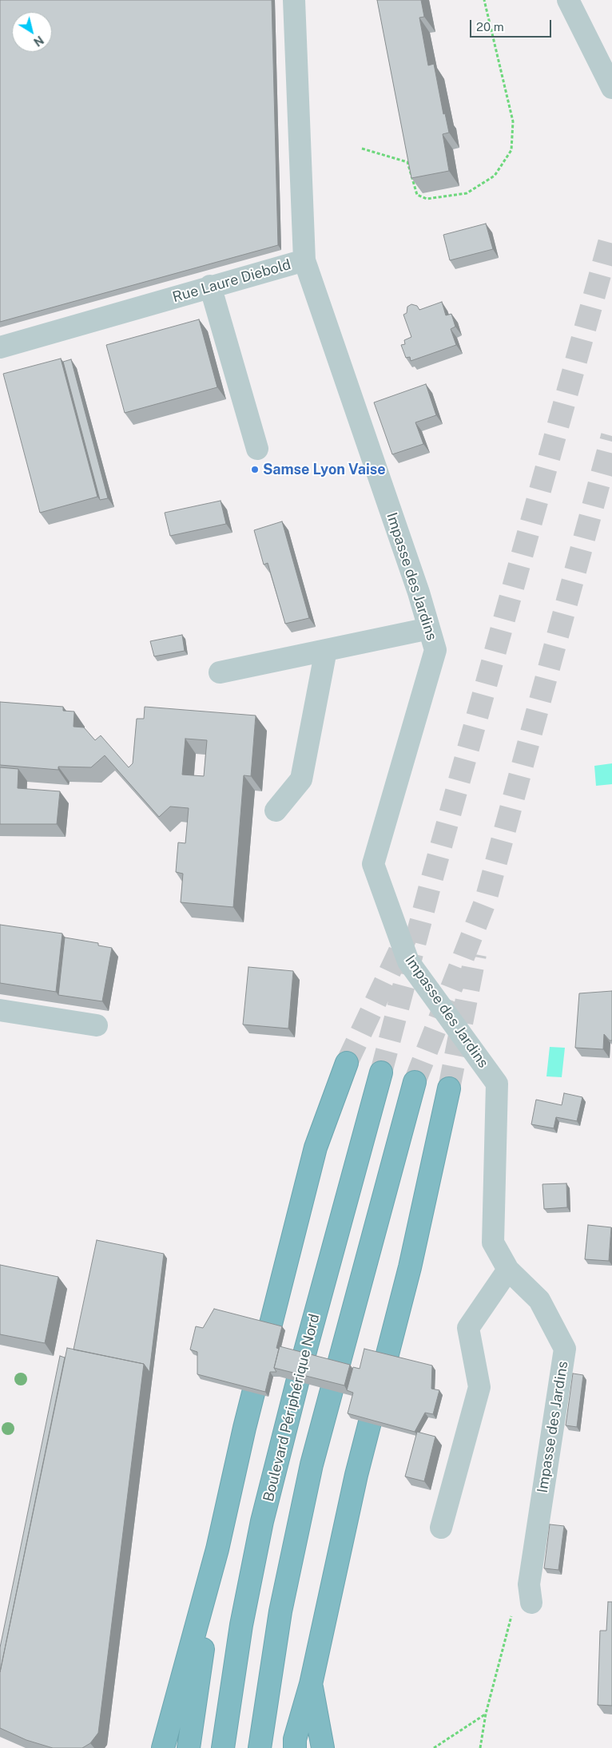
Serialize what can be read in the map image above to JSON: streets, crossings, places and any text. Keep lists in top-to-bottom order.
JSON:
{
  "streets": {
    "highway": ["Boulevard Périphérique Nord"],
    "street": ["Rue Laure Diebold", "Impasse des Jardins"]
  },
  "crossings": [
    ["Rue Laure Diebold", "Impasse des Jardins"]
  ],
  "places": ["Samse Lyon Vaise"],
  "scale_bar": "20 m",
  "north": "bottom right"
}
